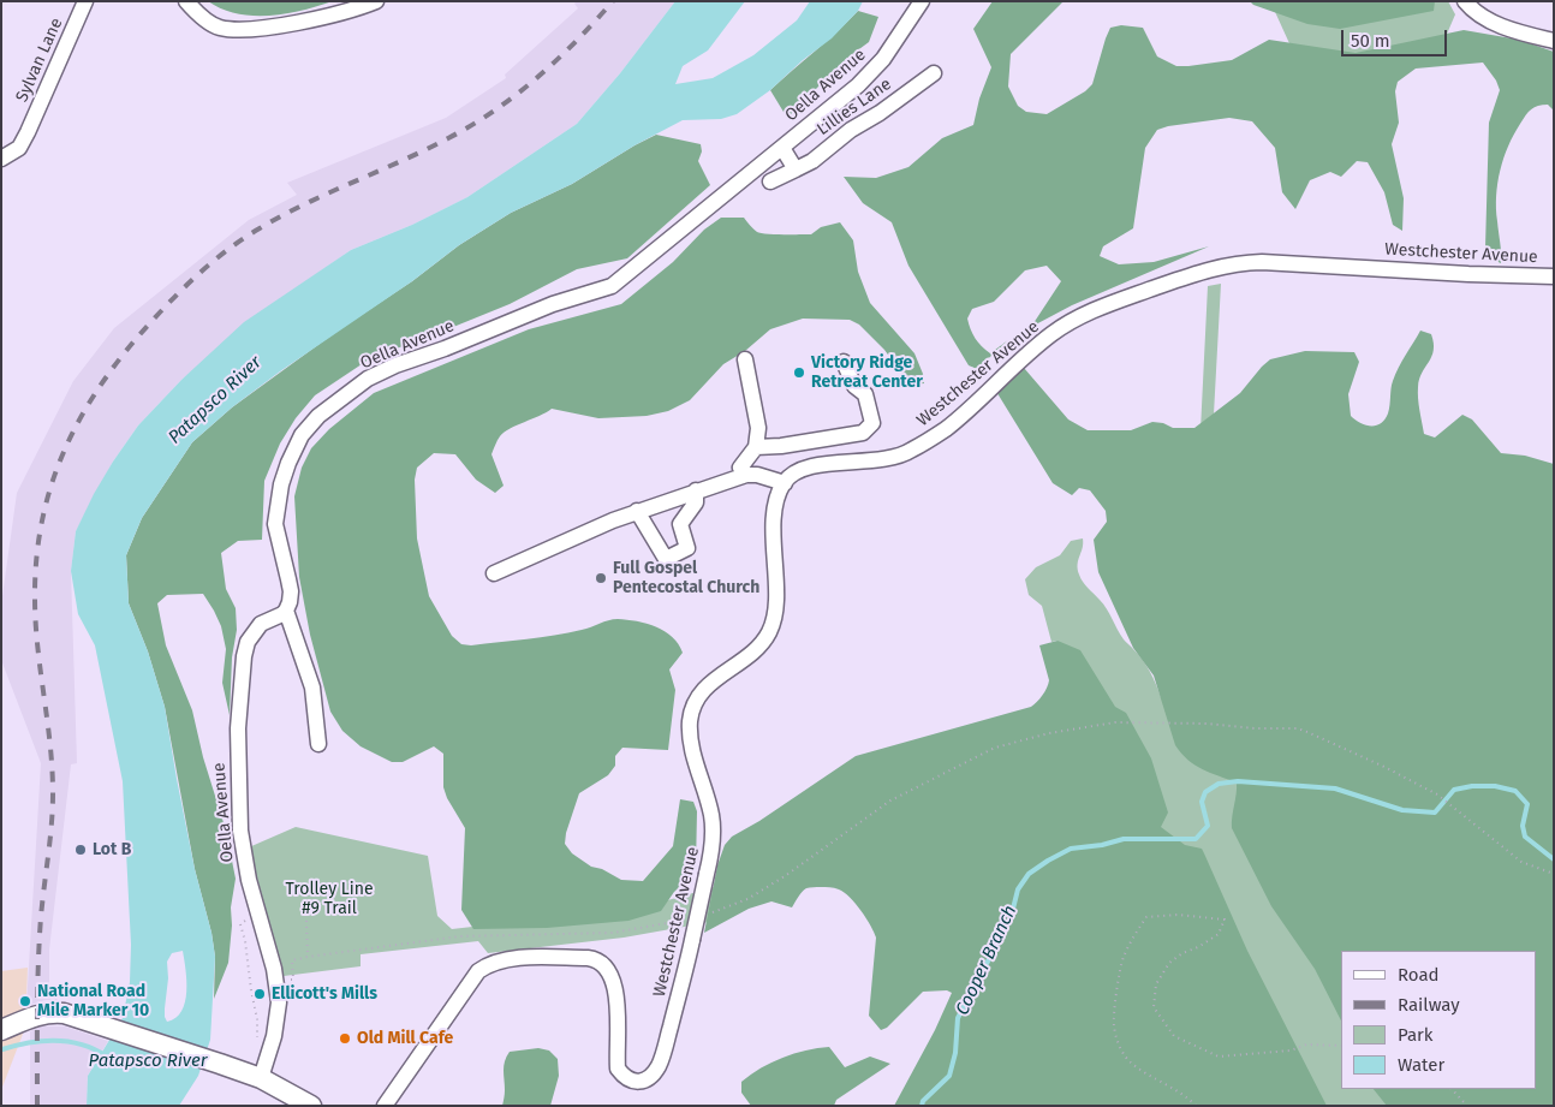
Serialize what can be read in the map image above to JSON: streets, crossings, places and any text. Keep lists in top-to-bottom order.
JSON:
{
  "streets": {
    "street": [
      "Sylvan Lane",
      "Oella Avenue",
      "Lillies Lane",
      "Westchester Avenue"
    ]
  },
  "water": ["Patapsco River", "Cooper Branch"],
  "parks": ["Trolley Line #9 Trail"],
  "places": [
    "Victory Ridge Retreat Center",
    "Full Gospel Pentecostal Church",
    "Lot B",
    "Ellicott's Mills",
    "National Road Mile Marker 10",
    "Old Mill Cafe"
  ],
  "legend": [
    "Road",
    "Railway",
    "Park",
    "Water"
  ],
  "scale_bar": "50 m"
}
